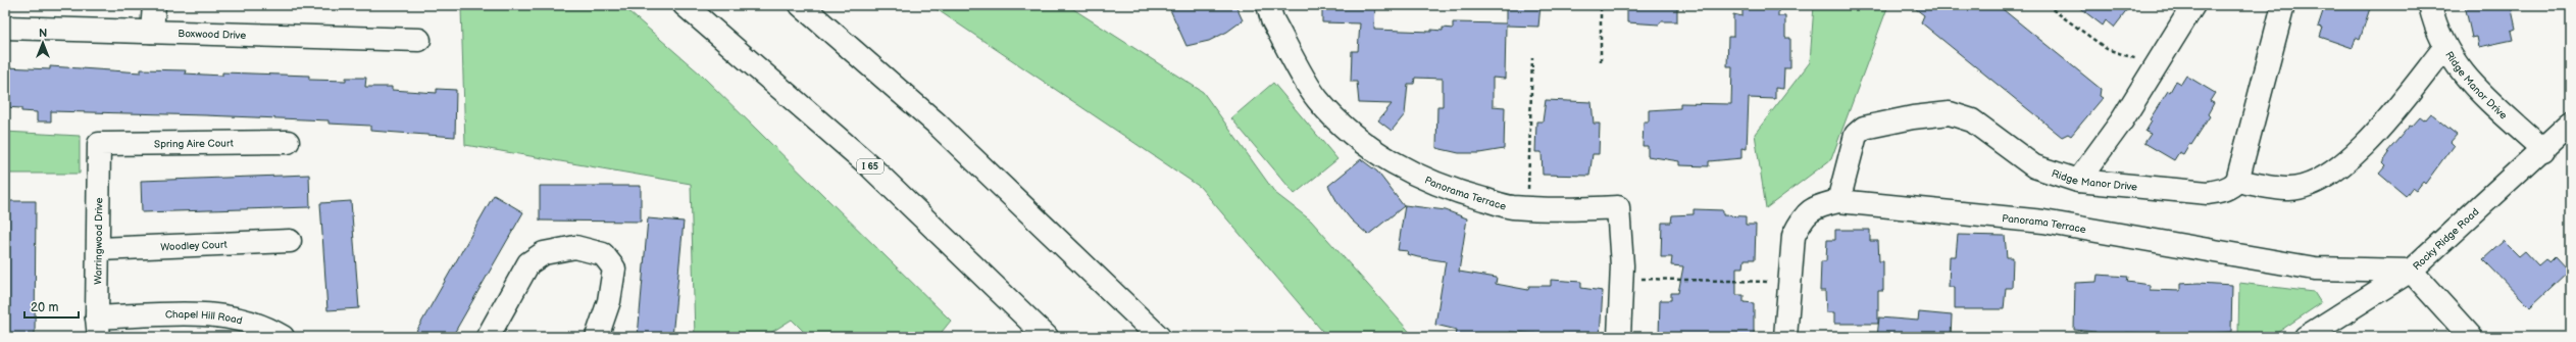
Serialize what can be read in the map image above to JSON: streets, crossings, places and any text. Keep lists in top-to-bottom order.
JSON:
{
  "streets": {
    "main road": [
      "Boxwood Drive",
      "Ridge Manor Drive",
      "Spring Aire Court",
      "I 65",
      "Panorama Terrace",
      "Rocky Ridge Road",
      "Warringwood Drive",
      "Woodley Court",
      "Chapel Hill Road"
    ]
  },
  "crossings": [
    ["Ridge Manor Drive", "Panorama Terrace"],
    ["Ridge Manor Drive", "Rocky Ridge Road"],
    ["Spring Aire Court", "Warringwood Drive"],
    ["Panorama Terrace", "Rocky Ridge Road"],
    ["Warringwood Drive", "Woodley Court"],
    ["Warringwood Drive", "Chapel Hill Road"]
  ],
  "scale_bar": "20 m",
  "north": "top"
}
